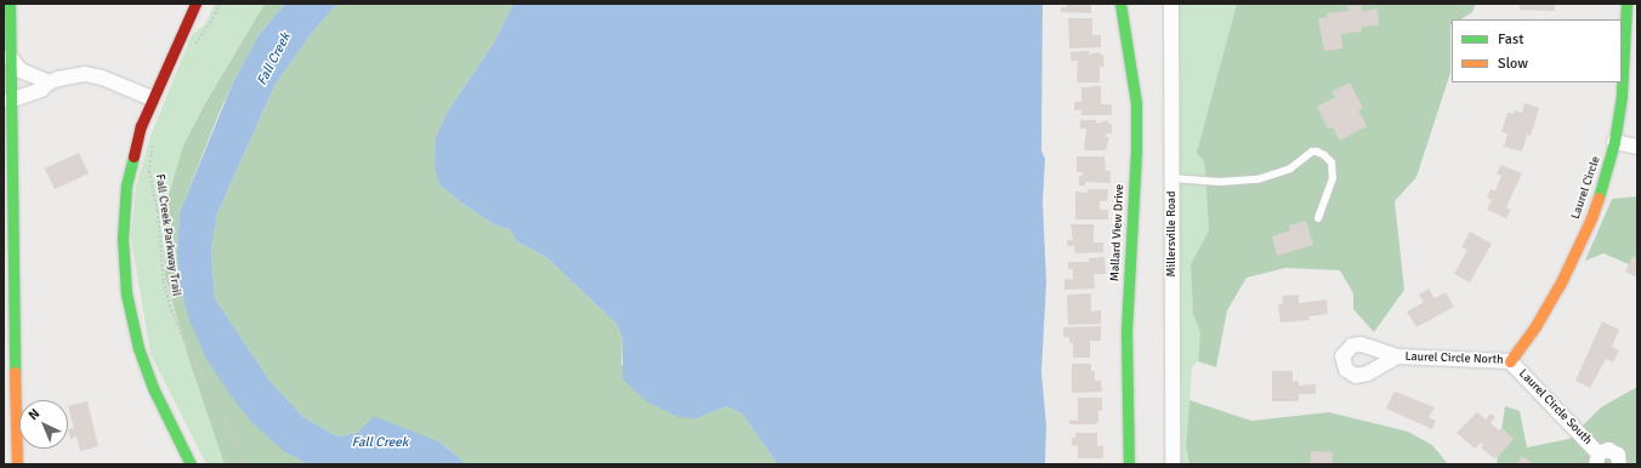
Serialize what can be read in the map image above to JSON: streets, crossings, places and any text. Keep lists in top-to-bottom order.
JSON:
{
  "streets": {
    "main road": ["Laurel Circle", "Mallard View Drive"],
    "street": ["Millersville Road", "Laurel Circle North", "Laurel Circle South"],
    "path": ["Fall Creek Parkway Trail"]
  },
  "crossings": [
    ["Laurel Circle", "Laurel Circle North"],
    ["Laurel Circle", "Laurel Circle South"],
    ["Laurel Circle North", "Laurel Circle South"]
  ],
  "water": ["Fall Creek"],
  "legend": ["Fast", "Slow"],
  "north": "top left"
}
